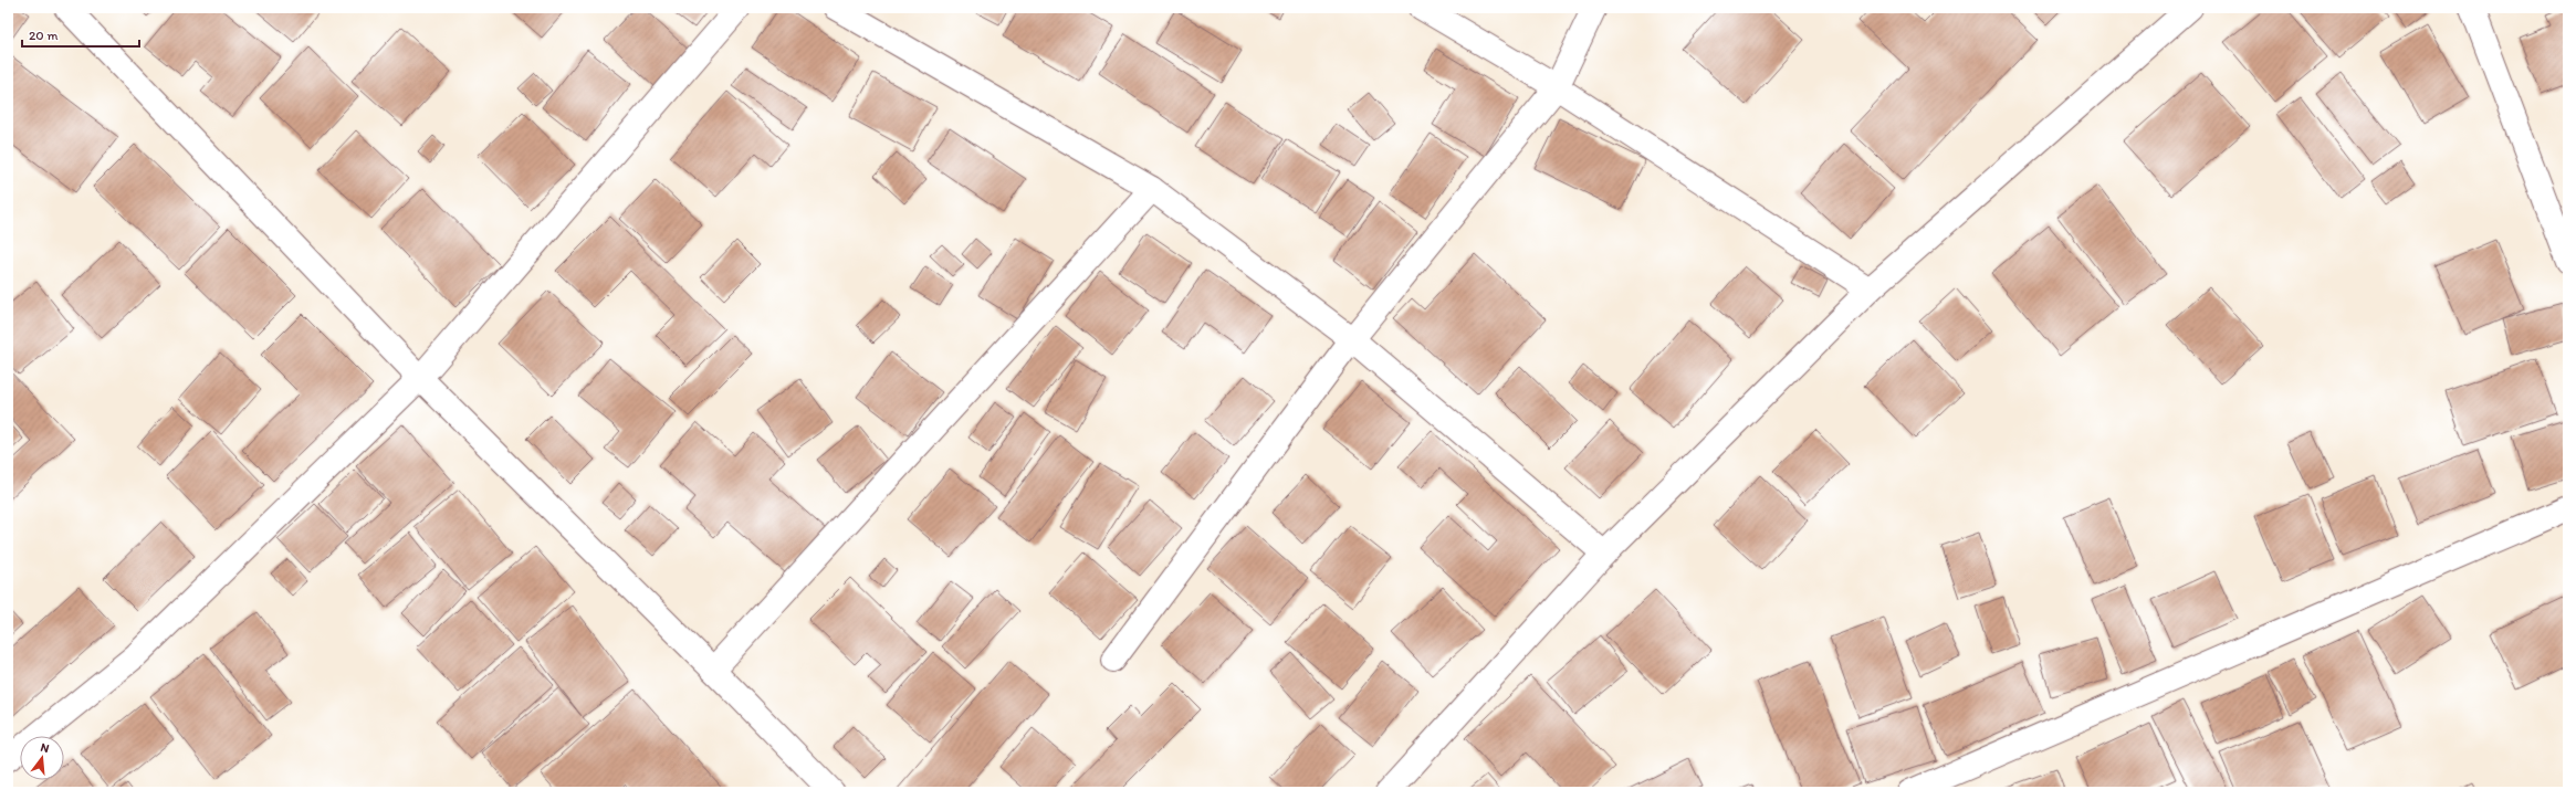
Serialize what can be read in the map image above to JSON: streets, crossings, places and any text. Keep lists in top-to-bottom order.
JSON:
{
  "scale_bar": "20 m",
  "north": "top"
}
